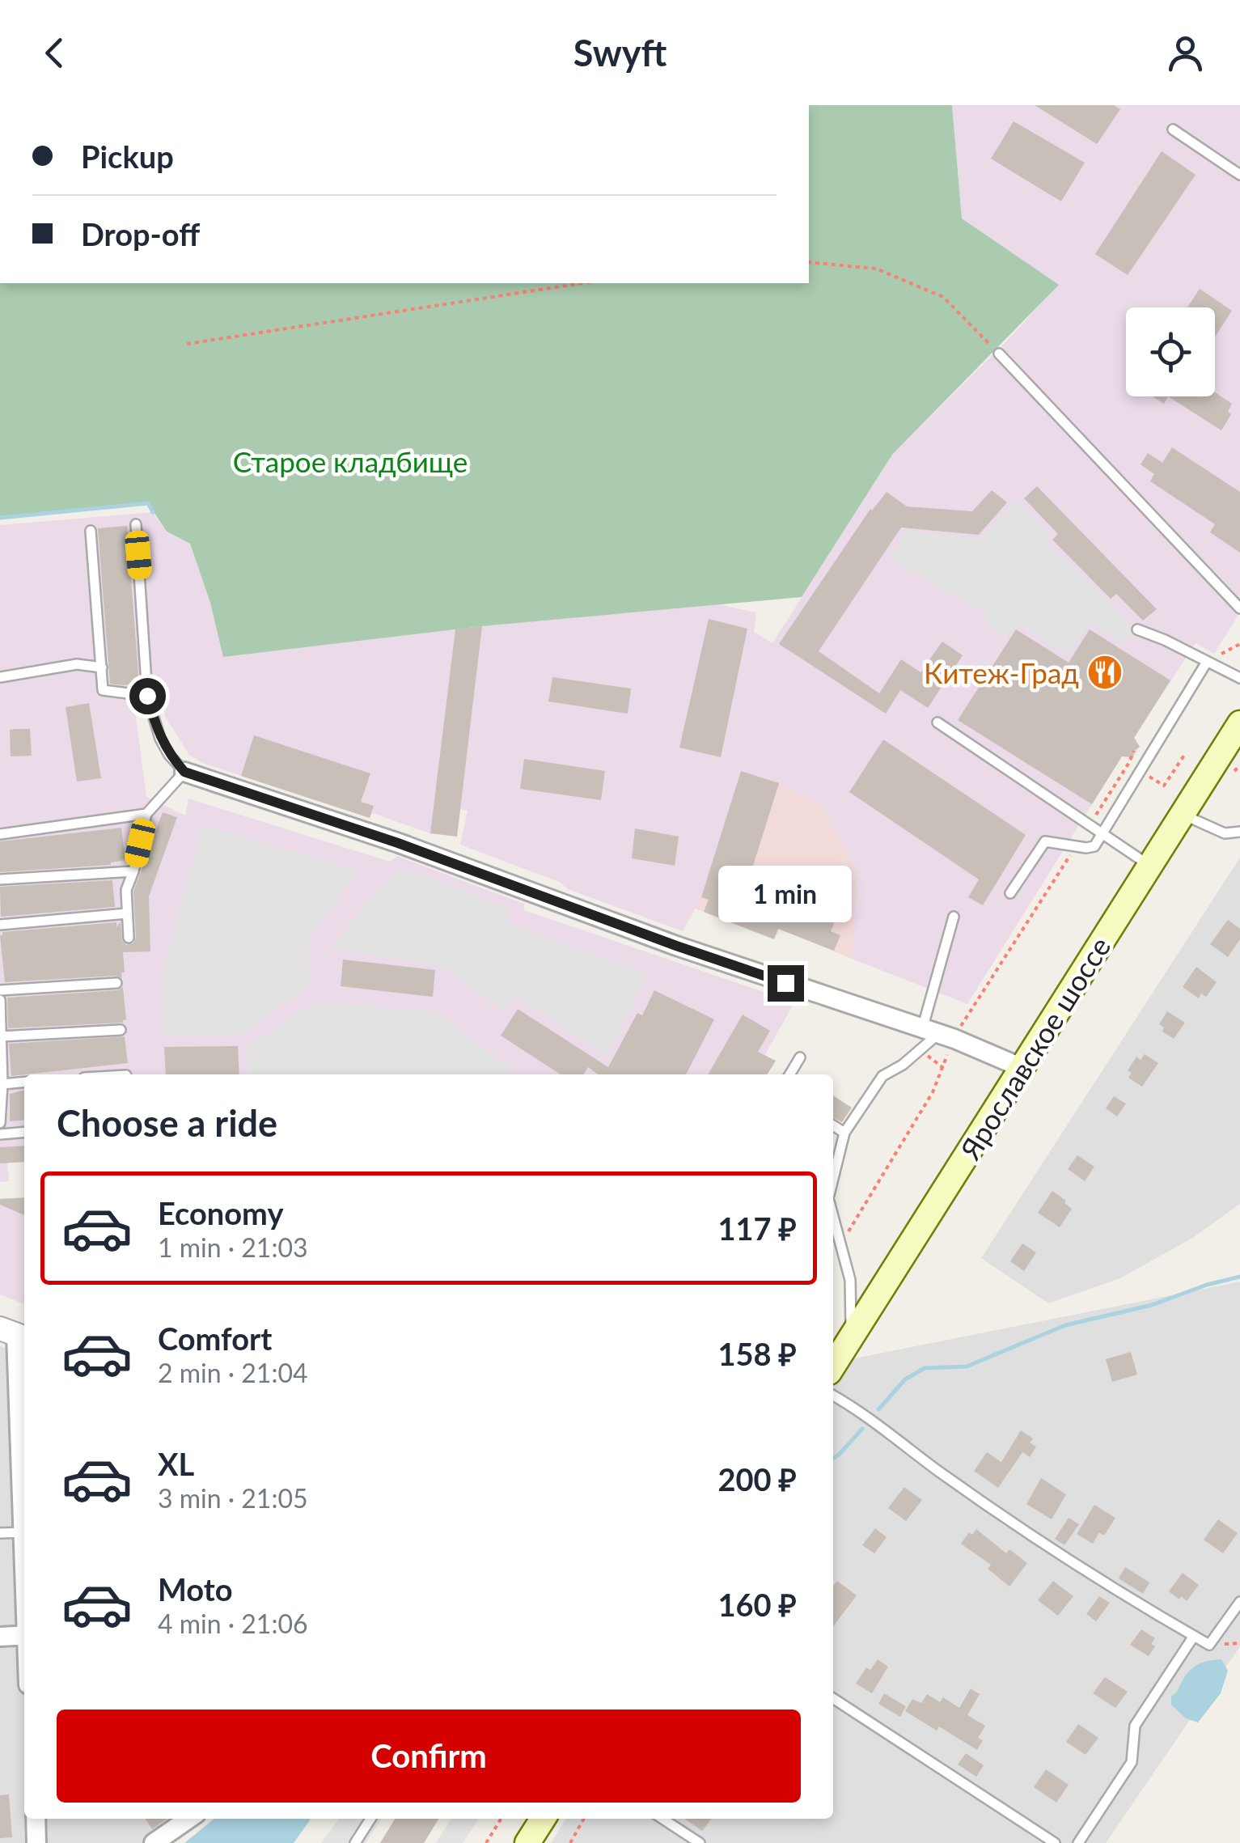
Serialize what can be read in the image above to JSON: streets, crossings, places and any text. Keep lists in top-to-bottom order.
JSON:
{
  "streets": {
    "main road": ["Ярославское шоссе"]
  },
  "parks": ["Старое кладбище"],
  "places": {
    "restaurant": ["Китеж-Град"]
  },
  "page": {
    "header": "Swyft",
    "banner": ["Pickup", "Drop-off"],
    "bubble": "1 min",
    "heading": "Choose a ride",
    "list": [
      {
        "name": "Economy",
        "note": "1 min · 21:03",
        "value": "117 ₽"
      },
      {
        "name": "Comfort",
        "note": "2 min · 21:04",
        "value": "158 ₽"
      },
      {
        "name": "XL",
        "note": "3 min · 21:05",
        "value": "200 ₽"
      },
      {
        "name": "Moto",
        "note": "4 min · 21:06",
        "value": "160 ₽"
      }
    ],
    "buttons": "Confirm"
  }
}
